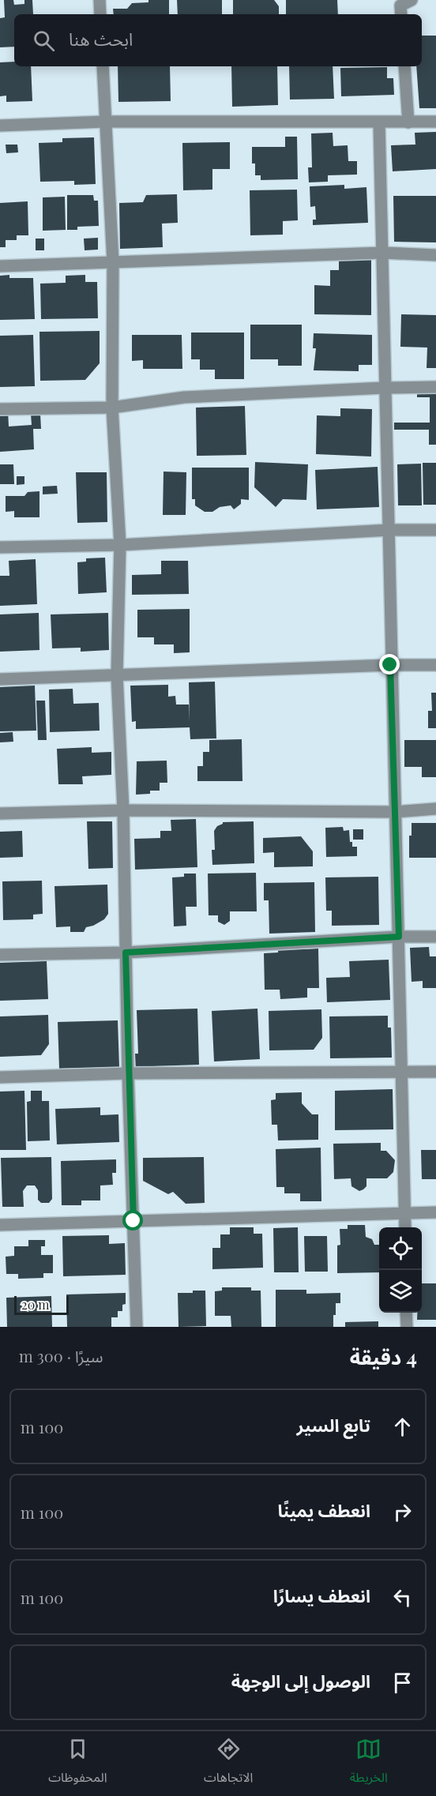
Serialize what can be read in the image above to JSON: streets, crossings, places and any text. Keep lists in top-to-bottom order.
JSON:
{
  "scale_bar": "20 m",
  "page": {
    "search": "ابحث هنا",
    "scale": "20 m",
    "heading": ["4 دقيقة", "سيرًا · 300 m"],
    "list": [
      ["تابع السير", "100 m"],
      ["انعطف يمينًا", "100 m"],
      ["انعطف يسارًا", "100 m"],
      "الوصول إلى الوجهة"
    ],
    "nav": ["الخريطة", "الاتجاهات", "المحفوظات"]
  }
}
